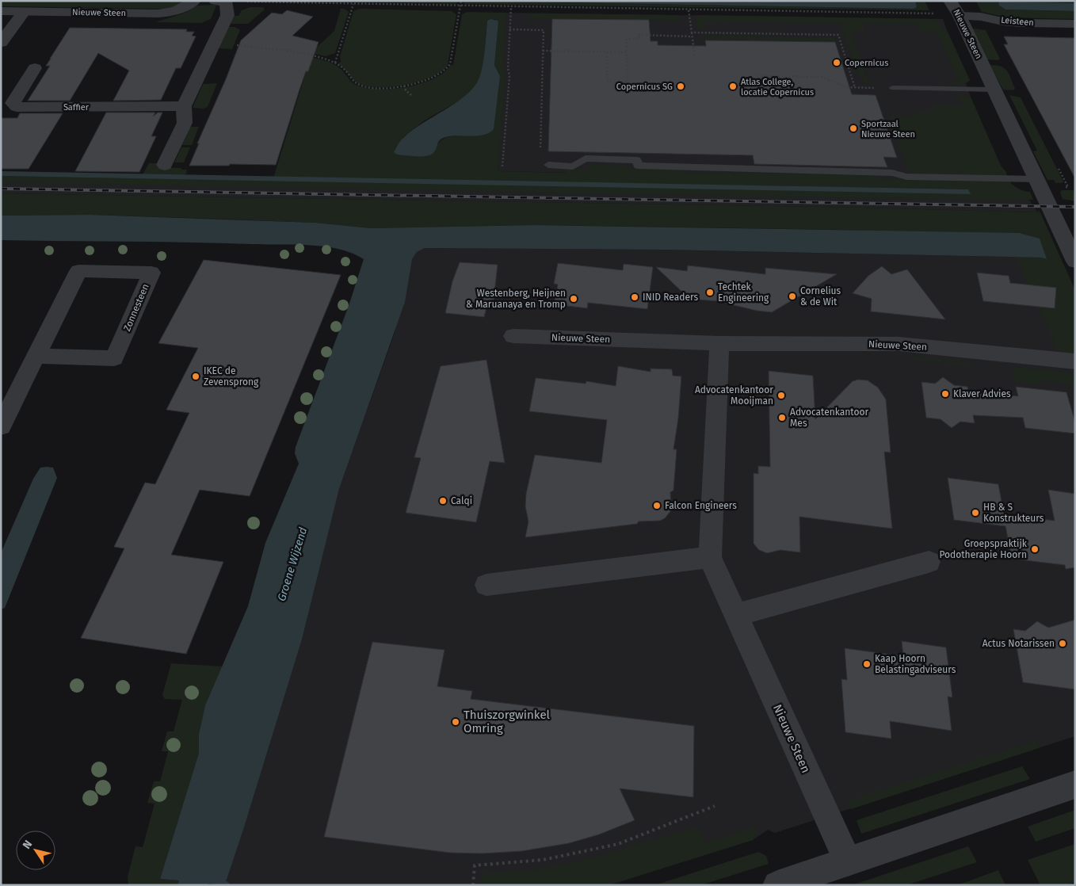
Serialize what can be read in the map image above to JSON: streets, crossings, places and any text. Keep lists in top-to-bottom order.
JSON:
{
  "streets": {
    "street": [
      "Nieuwe Steen",
      "Leisteen",
      "Saffier",
      "Zonnesteen"
    ]
  },
  "crossings": [
    ["Nieuwe Steen", "Leisteen"]
  ],
  "water": ["Groene Wijzend"],
  "places": [
    "Copernicus",
    "Copernicus SG",
    "Atlas College, locatie Copernicus",
    "Sportzaal Nieuwe Steen",
    "Techtek Engineering",
    "Cornelius & de Wit",
    "INID Readers",
    "Westenberg, Heijnen & Maruanaya en Tromp",
    "IKEC de Zevensprong",
    "Klaver Advies",
    "Advocatenkantoor Mooijman",
    "Advocatenkantoor Mes",
    "Calqi",
    "Falcon Engineers",
    "HB & S Konstrukteurs",
    "Groepspraktijk Podotherapie Hoorn",
    "Actus Notarissen",
    "Kaap Hoorn Belastingadviseurs",
    "Thuiszorgwinkel Omring"
  ],
  "north": "top left"
}
